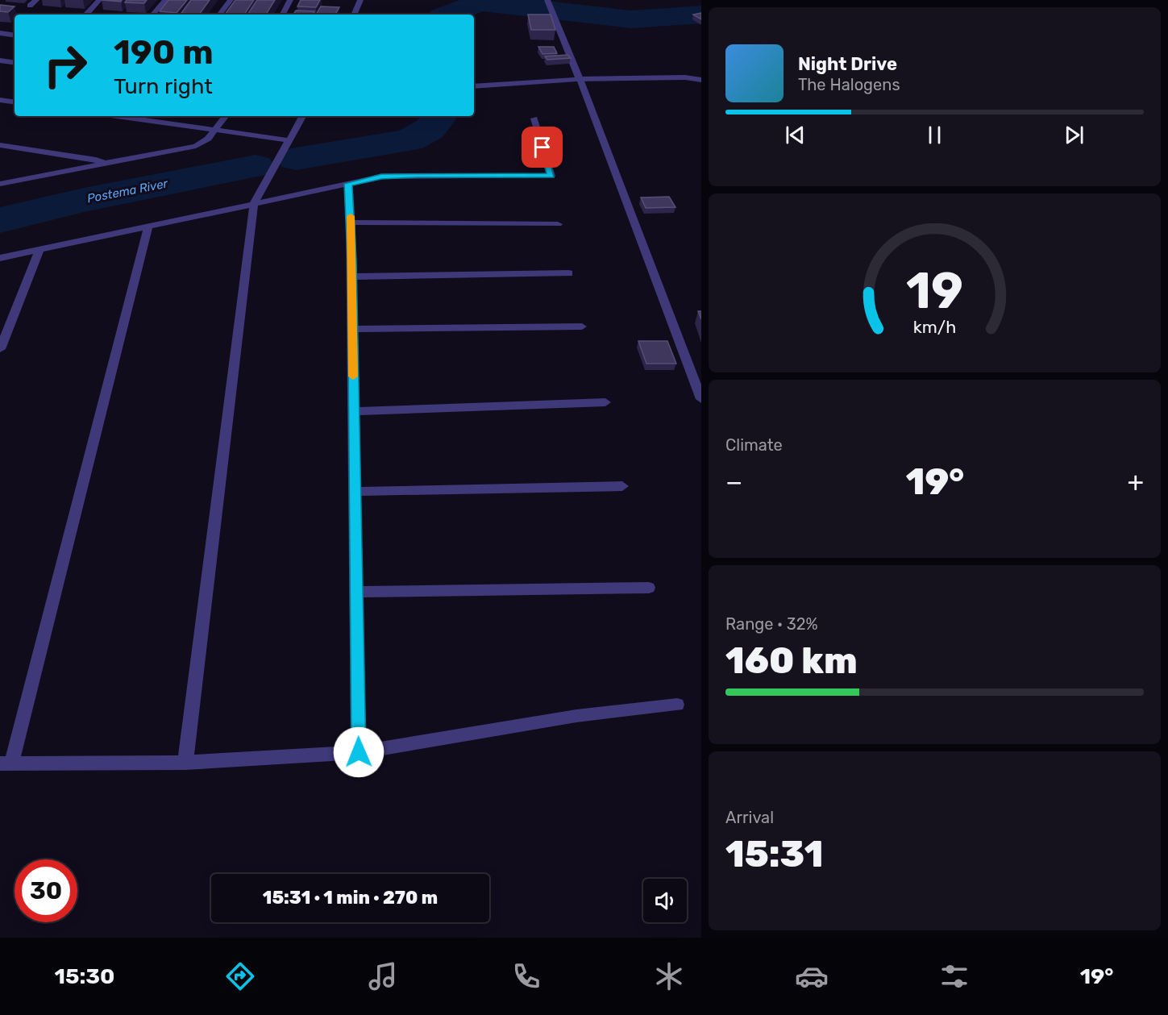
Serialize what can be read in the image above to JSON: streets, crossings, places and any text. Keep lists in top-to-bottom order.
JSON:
{
  "water": ["Postema River"],
  "page": {
    "turn": ["190 m", "Turn right"],
    "song": ["Night Drive", "The Halogens"],
    "tile": [
      "Climate",
      ["Range · 32%", "160 km"],
      ["Arrival", "15:31"]
    ],
    "heat": ["−", "19°", "+"],
    "limit": "30",
    "trip": "15:31 · 1 min · 270 m",
    "tabs": ["15:30", "19°"],
    "gauge": ["19", "km/h"]
  }
}
